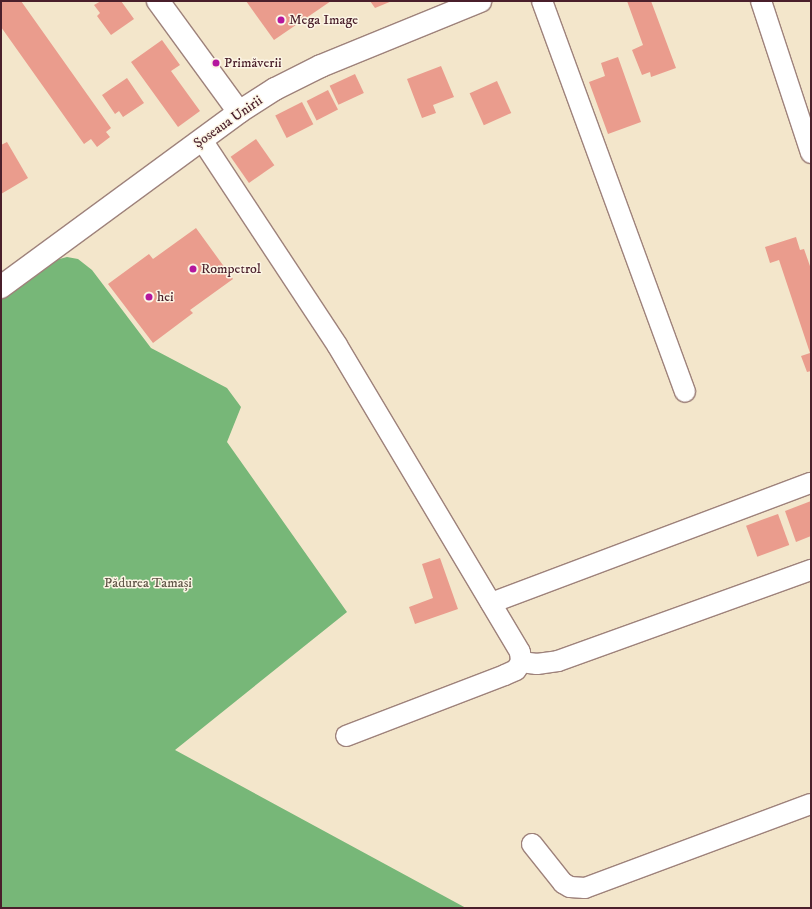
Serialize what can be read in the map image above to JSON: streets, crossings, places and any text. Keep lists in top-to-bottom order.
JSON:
{
  "streets": {
    "main road": ["Șoseaua Unirii"]
  },
  "parks": ["Pădurea Tamași"],
  "places": [
    "Mega Image",
    "Primăverii",
    "Rompetrol",
    "hei"
  ]
}
